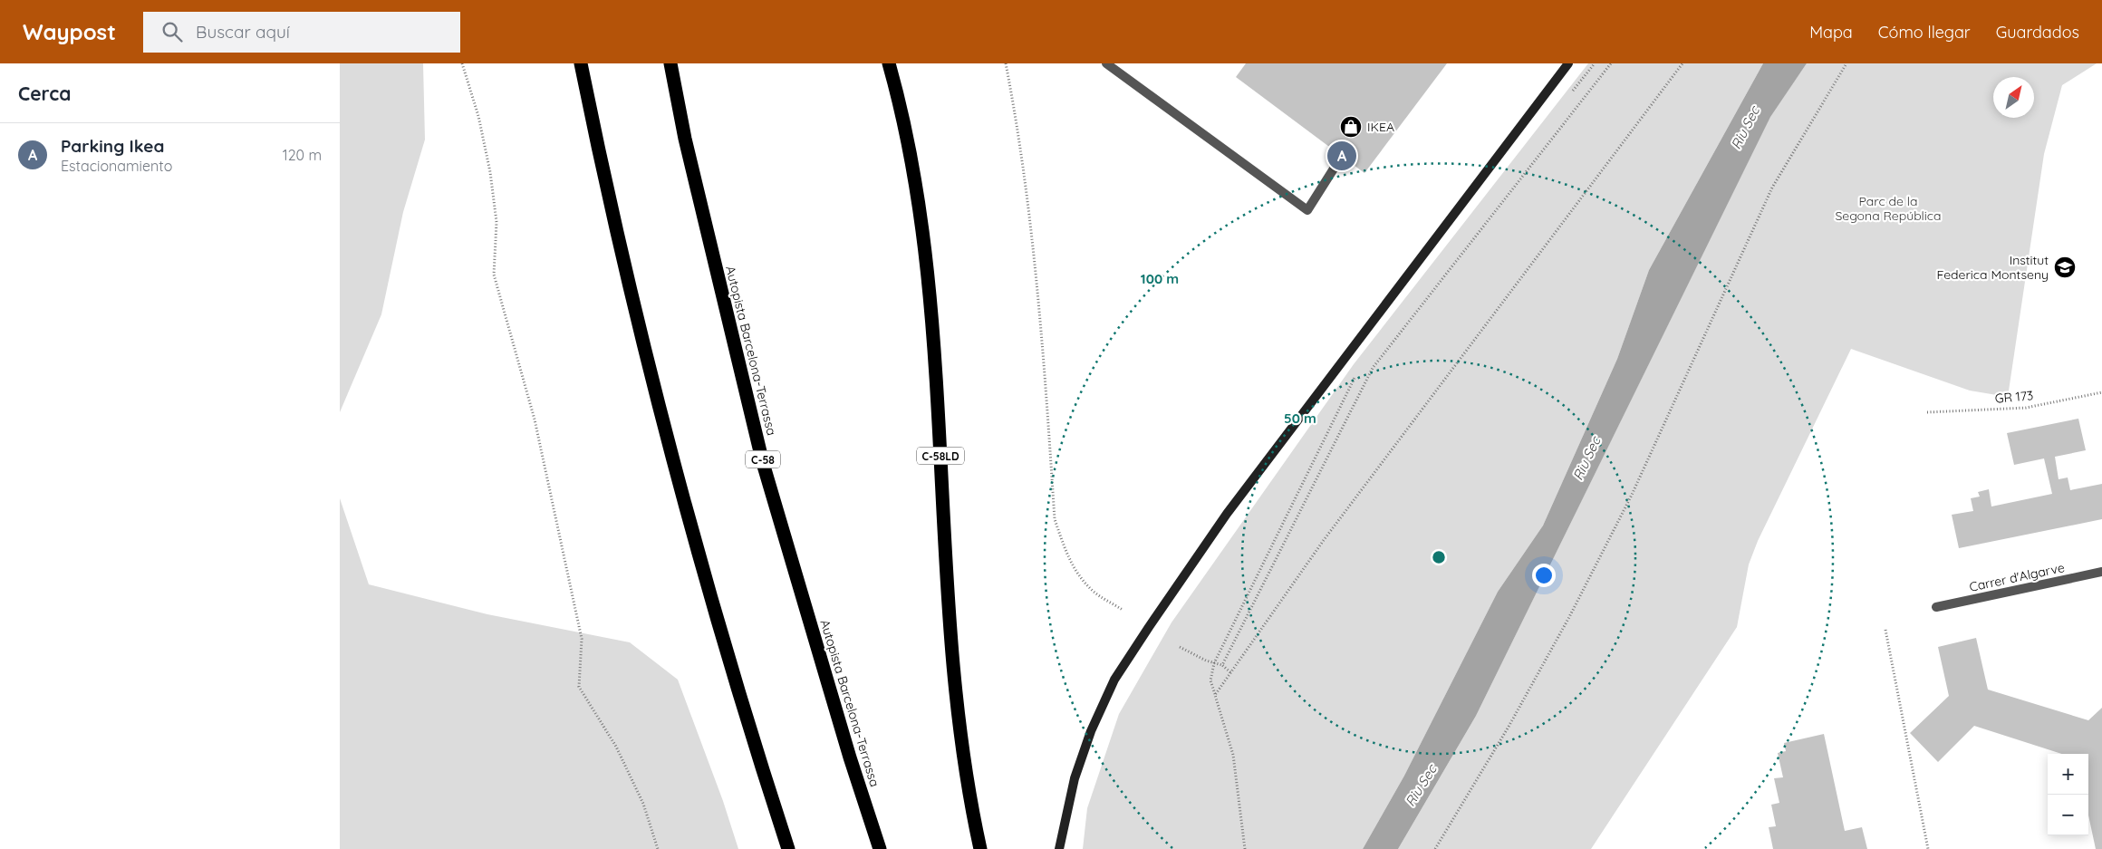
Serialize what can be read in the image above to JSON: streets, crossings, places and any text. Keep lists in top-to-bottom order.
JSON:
{
  "streets": {
    "highway": ["Autopista Barcelona-Terrassa", "C-58LD", "C-58"],
    "street": ["Carrer d'Algarve"],
    "path": ["GR 173"]
  },
  "water": ["Riu Sec"],
  "parks": ["Parc de la Segona República"],
  "places": {
    "shop": ["IKEA"],
    "school or university": ["Institut Federica Montseny"]
  },
  "north": "top right",
  "page": {
    "header": "Waypost",
    "search": "Buscar aquí",
    "nav": ["Mapa", "Cómo llegar", "Guardados"],
    "heading": "Cerca",
    "list": [
      {
        "mark": "A",
        "name": "Parking Ikea",
        "note": "Estacionamiento",
        "value": "120 m"
      }
    ],
    "pins": "A",
    "map_buttons": ["+", "−"]
  },
  "rings": ["100 m", "50 m"]
}
